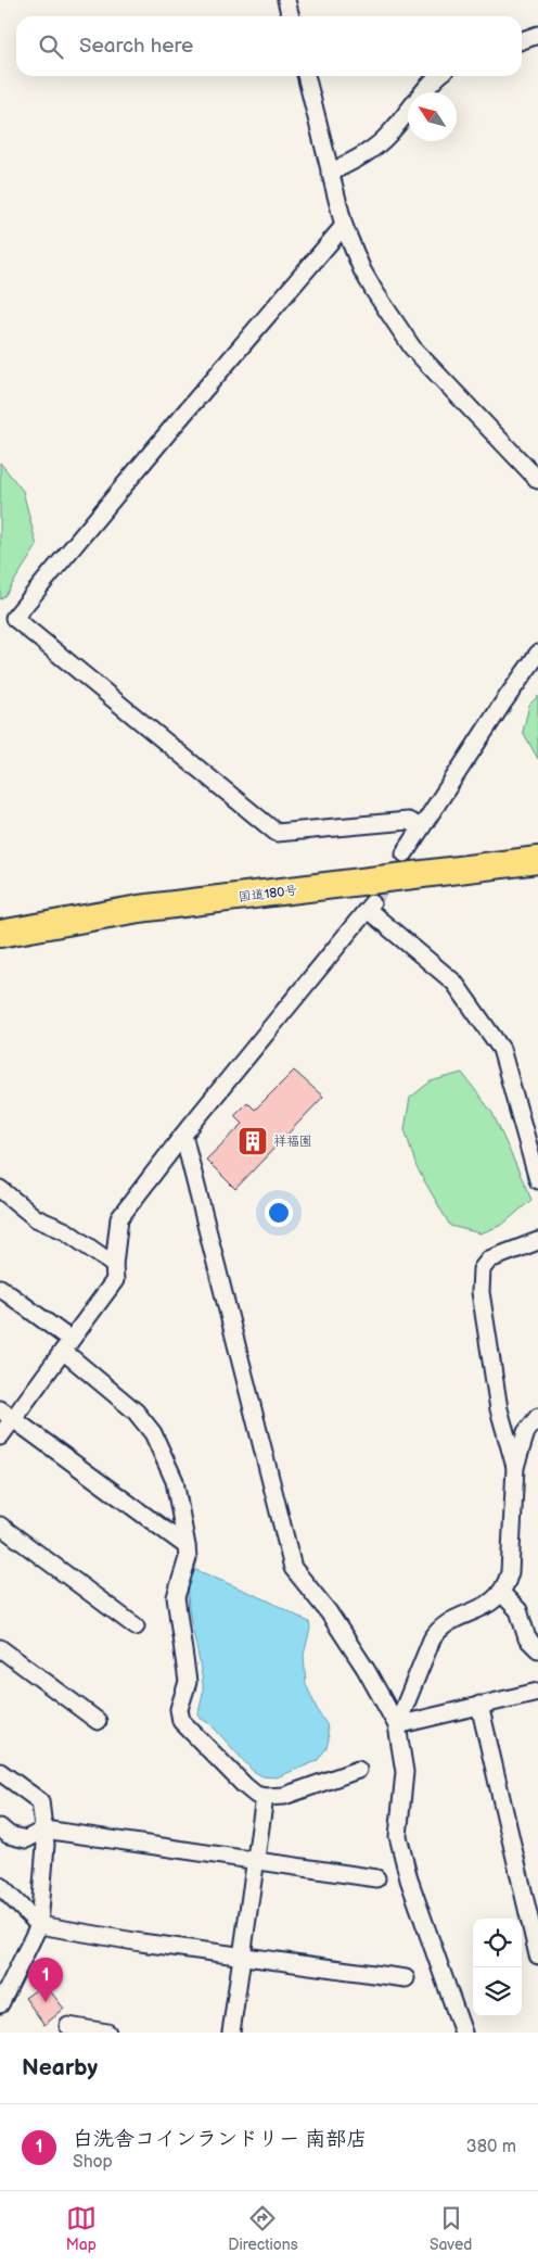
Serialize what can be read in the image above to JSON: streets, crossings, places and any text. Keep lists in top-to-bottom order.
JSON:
{
  "streets": {
    "highway": ["国道180号"]
  },
  "places": {
    "building": ["祥福園"]
  },
  "north": "top left",
  "page": {
    "search": "Search here",
    "pins": "1",
    "heading": "Nearby",
    "list": [
      {
        "mark": "1",
        "name": "白洗舎コインランドリー 南部店",
        "note": "Shop",
        "value": "380 m"
      }
    ],
    "nav": ["Map", "Directions", "Saved"]
  }
}
